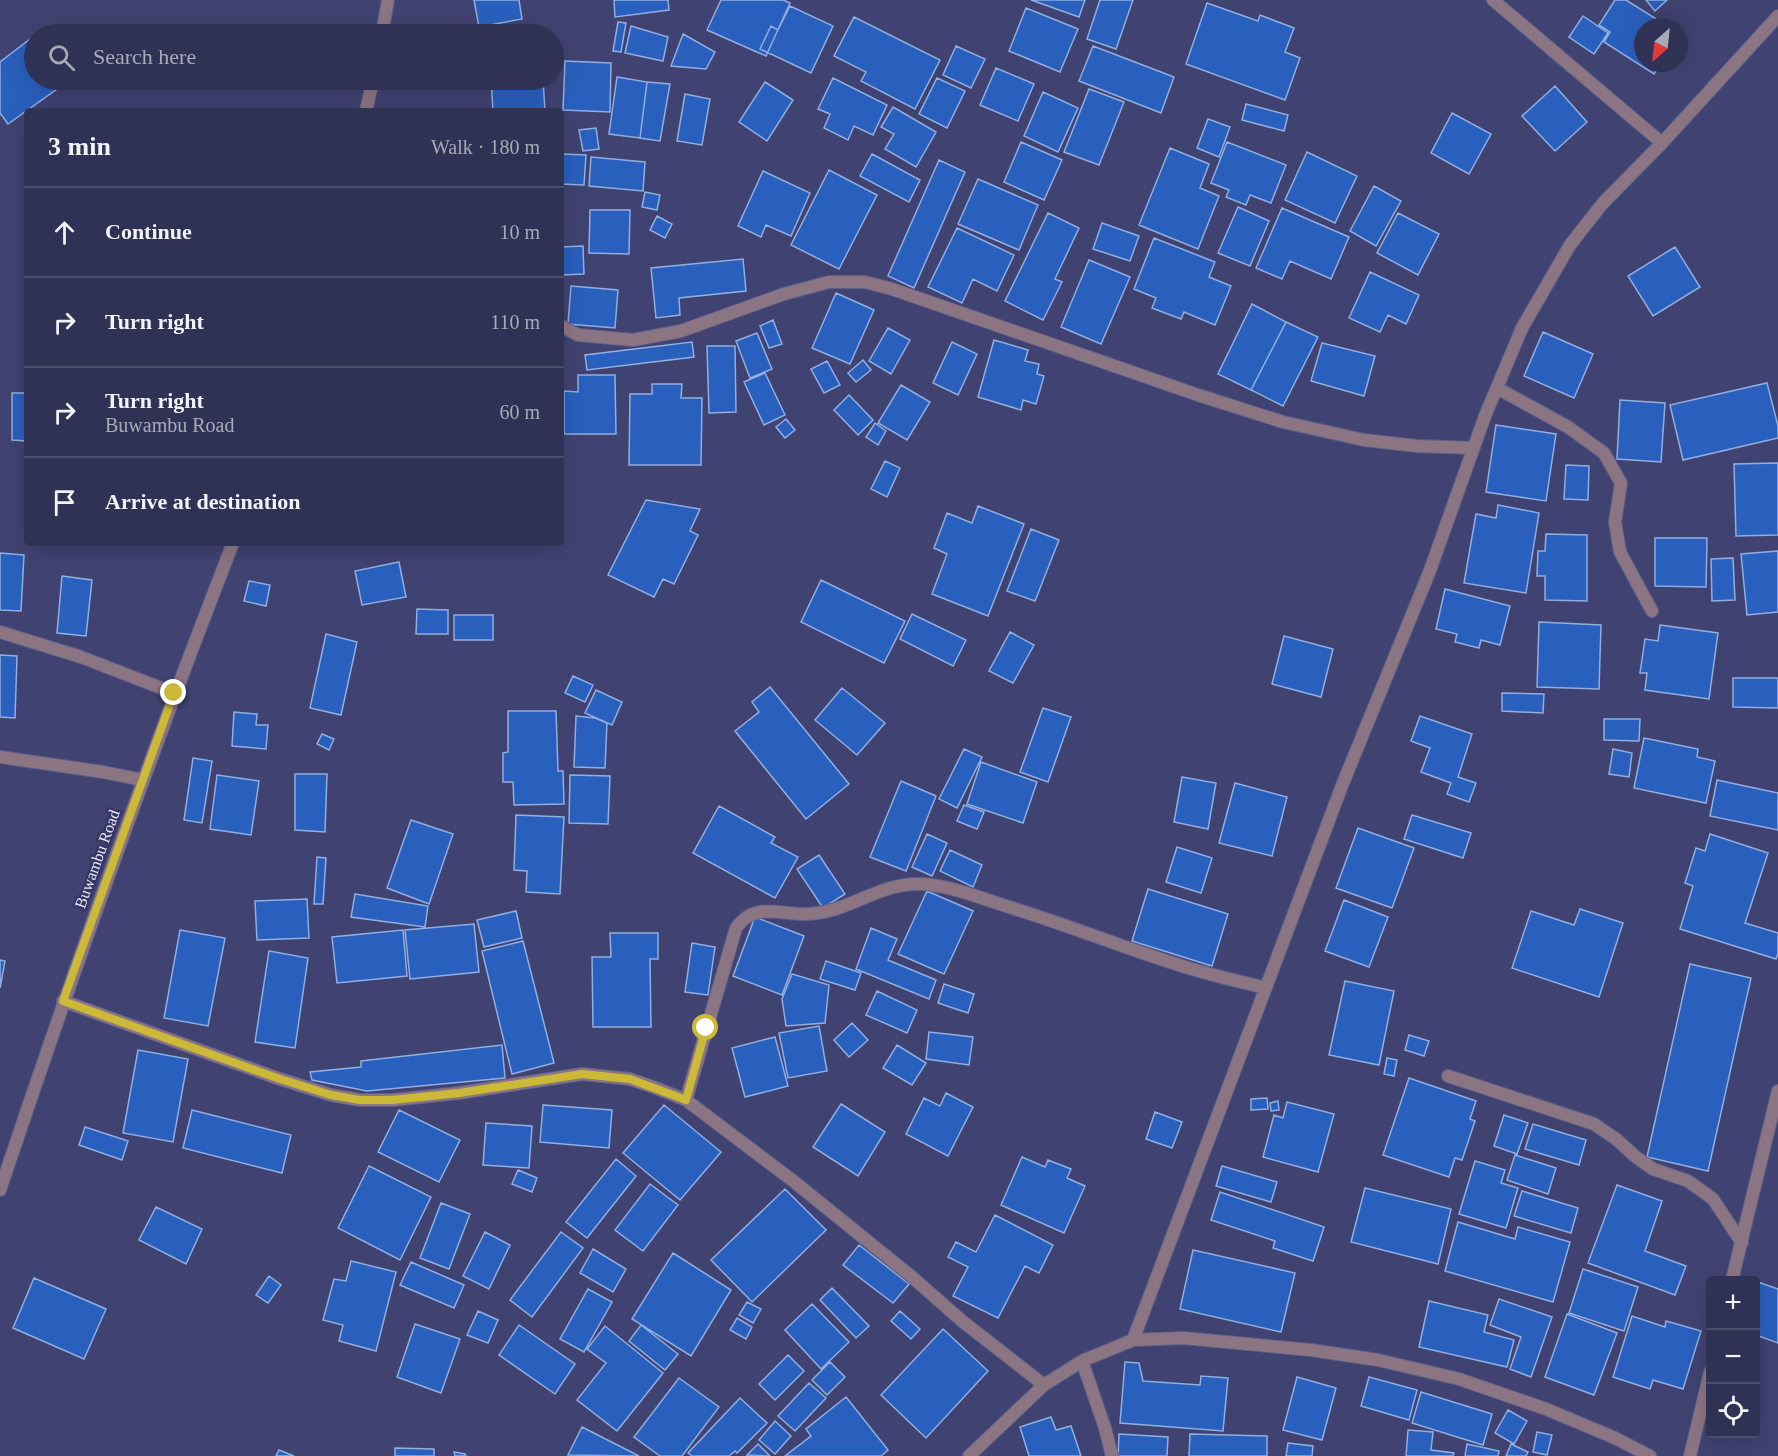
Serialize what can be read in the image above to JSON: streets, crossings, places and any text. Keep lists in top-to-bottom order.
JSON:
{
  "streets": {
    "street": ["Buwambu Road"]
  },
  "north": "bottom left",
  "page": {
    "search": "Search here",
    "heading": ["3 min", "Walk · 180 m"],
    "list": [
      ["Continue", "10 m"],
      ["Turn right", "110 m"],
      ["Turn right", "Buwambu Road", "60 m"],
      "Arrive at destination"
    ],
    "map_buttons": ["+", "−"]
  }
}
